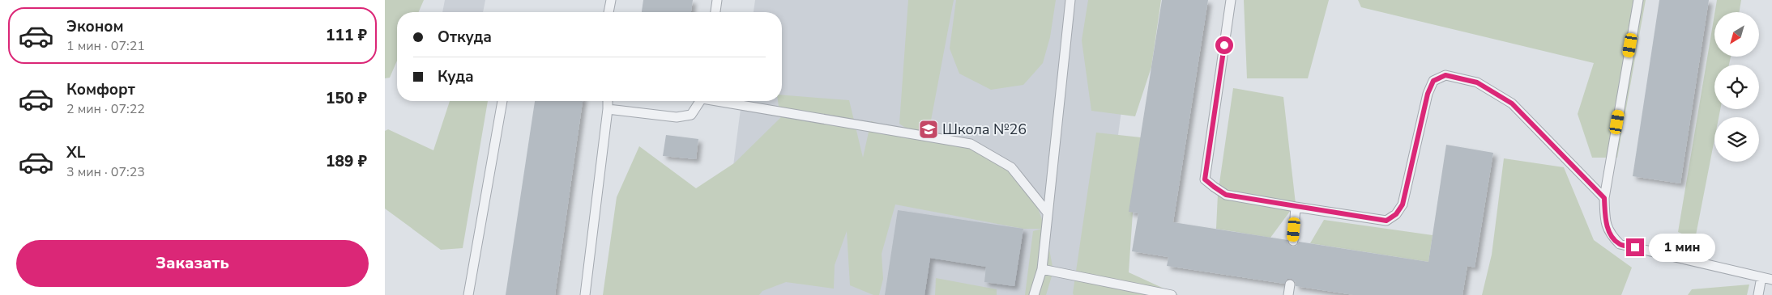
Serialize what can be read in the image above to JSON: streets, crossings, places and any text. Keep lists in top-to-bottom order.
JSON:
{
  "places": {
    "school or university": ["Школа №26"]
  },
  "north": "bottom left",
  "page": {
    "list": [
      {
        "name": "Эконом",
        "note": "1 мин · 07:21",
        "value": "111 ₽"
      },
      {
        "name": "Комфорт",
        "note": "2 мин · 07:22",
        "value": "150 ₽"
      },
      {
        "name": "XL",
        "note": "3 мин · 07:23",
        "value": "189 ₽"
      }
    ],
    "banner": ["Откуда", "Куда"],
    "buttons": "Заказать",
    "bubble": "1 мин"
  }
}
